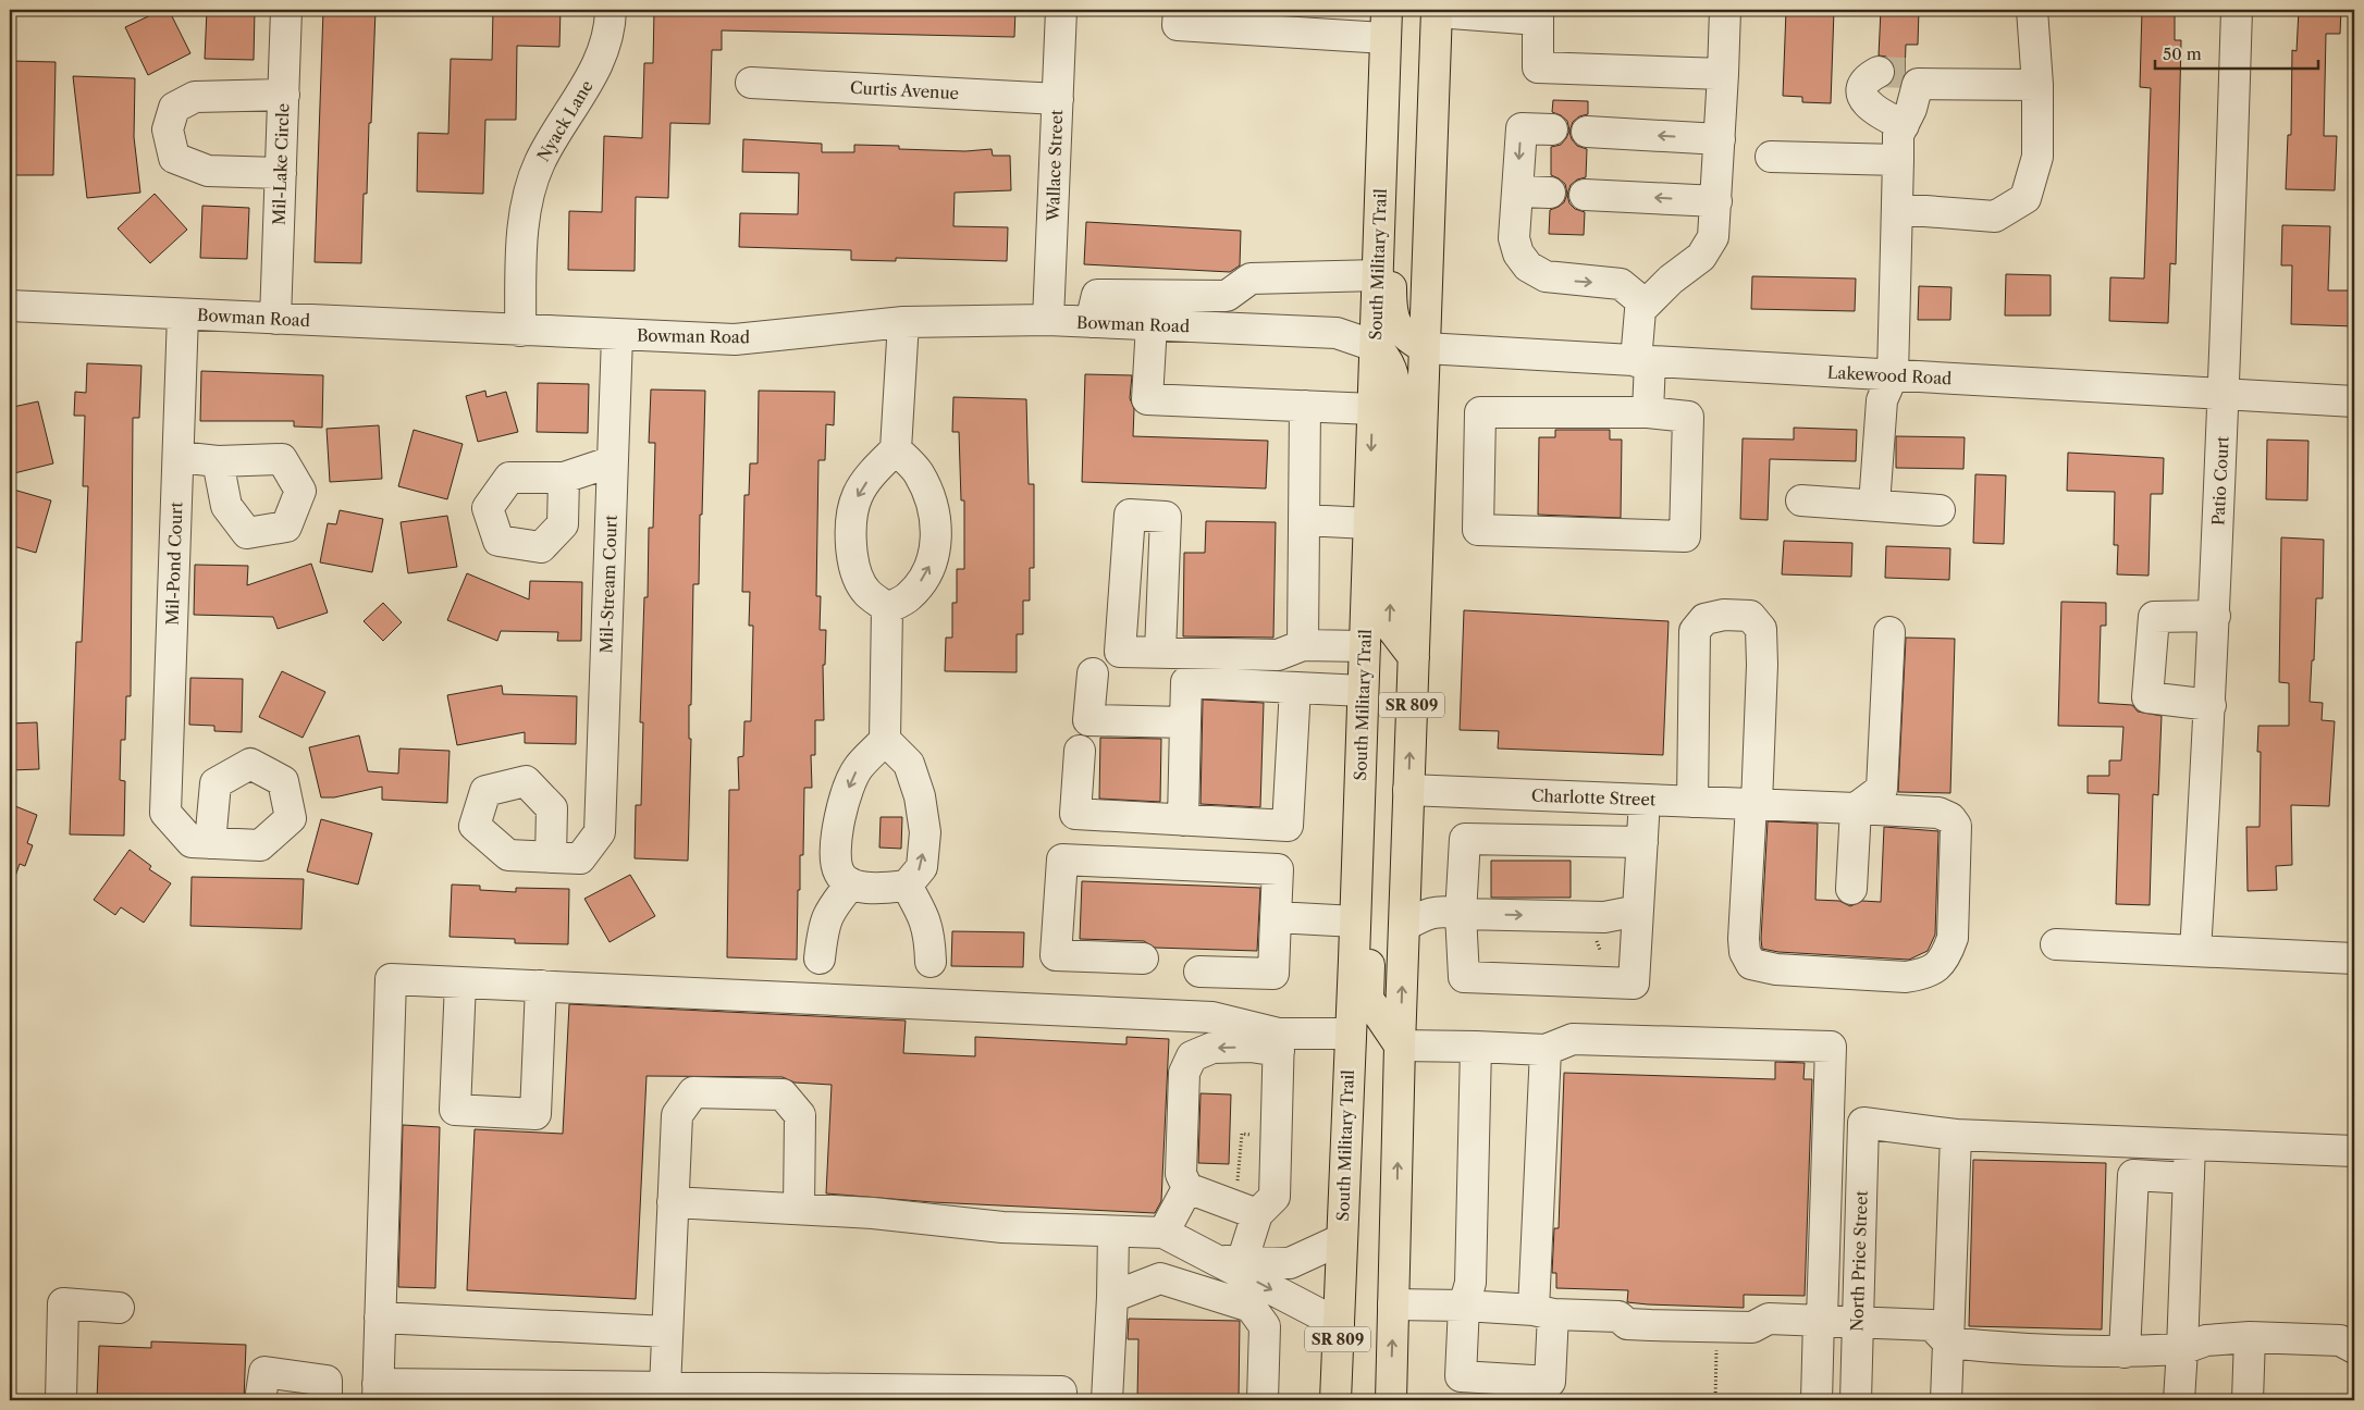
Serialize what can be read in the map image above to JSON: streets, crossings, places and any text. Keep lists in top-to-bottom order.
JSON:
{
  "streets": {
    "main road": ["South Military Trail", "SR 809"],
    "street": [
      "Curtis Avenue",
      "Nyack Lane",
      "Mil-Lake Circle",
      "Wallace Street",
      "Bowman Road",
      "Lakewood Road",
      "Patio Court",
      "Mil-Pond Court",
      "Mil-Stream Court",
      "Charlotte Street",
      "North Price Street"
    ]
  },
  "crossings": [
    ["Curtis Avenue", "Wallace Street"],
    ["Nyack Lane", "Bowman Road"],
    ["Mil-Lake Circle", "Bowman Road"],
    ["Wallace Street", "Bowman Road"],
    ["South Military Trail", "Bowman Road"],
    ["Bowman Road", "Mil-Pond Court"],
    ["Bowman Road", "Mil-Stream Court"],
    ["Lakewood Road", "Patio Court"],
    ["Lakewood Road", "SR 809"],
    ["SR 809", "Charlotte Street"]
  ],
  "scale_bar": "50 m"
}
